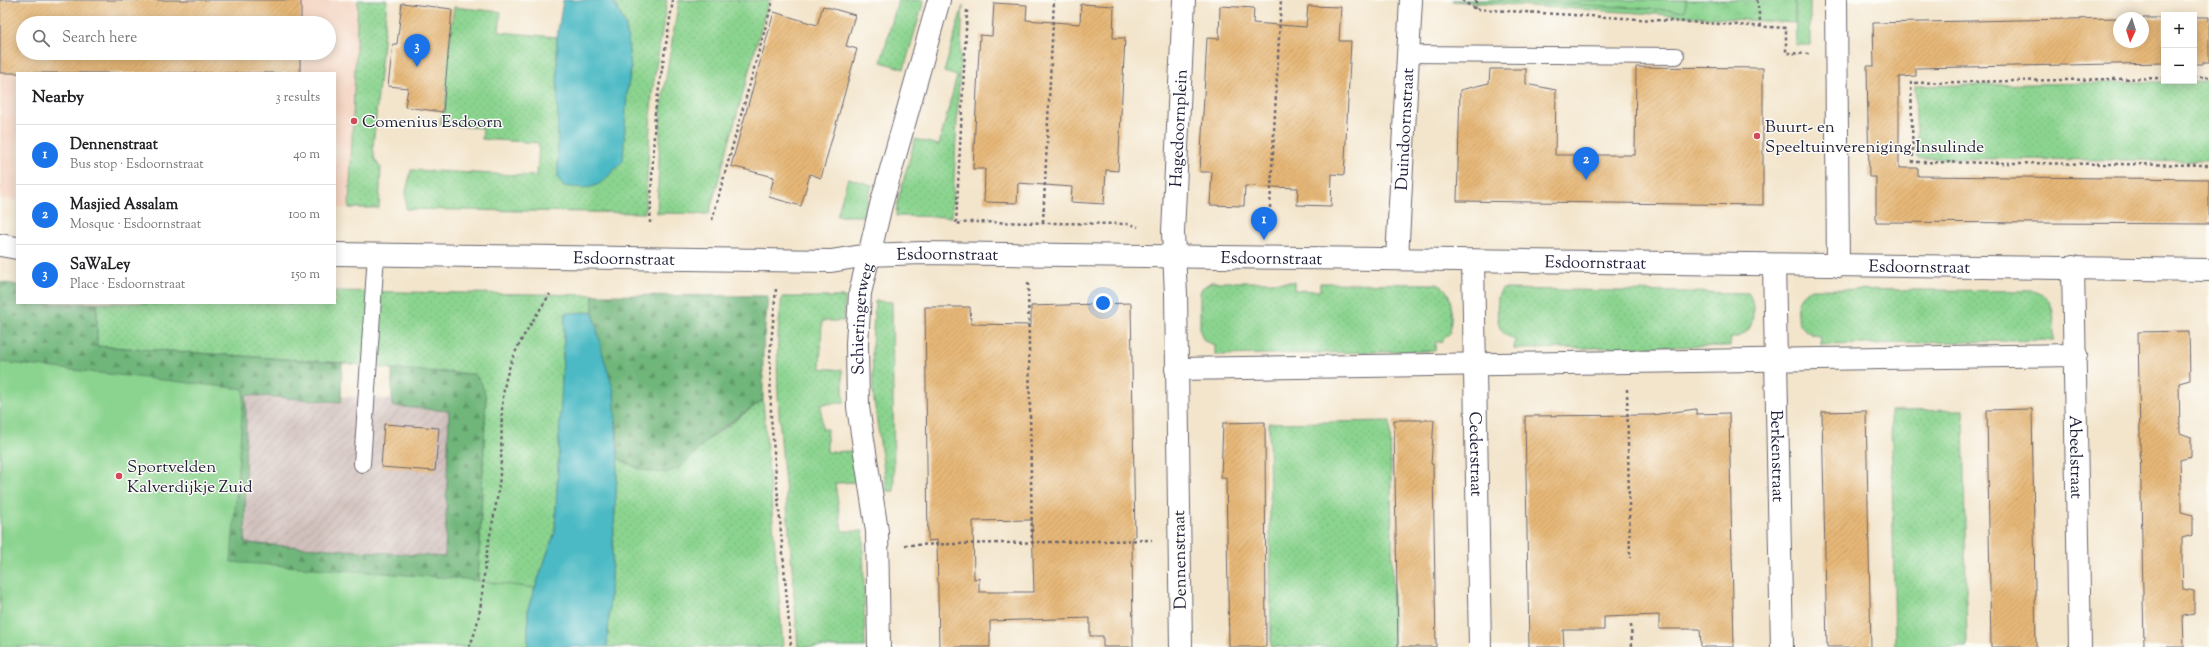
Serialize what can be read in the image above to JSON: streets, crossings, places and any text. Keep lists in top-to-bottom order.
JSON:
{
  "streets": {
    "street": [
      "Hagedoornplein",
      "Duindoornstraat",
      "Esdoornstraat",
      "Schieringerweg",
      "Cederstraat",
      "Berkenstraat",
      "Abeelstraat",
      "Dennenstraat"
    ]
  },
  "crossings": [
    ["Hagedoornplein", "Esdoornstraat"],
    ["Hagedoornplein", "Dennenstraat"],
    ["Duindoornstraat", "Esdoornstraat"],
    ["Esdoornstraat", "Schieringerweg"],
    ["Esdoornstraat", "Cederstraat"],
    ["Esdoornstraat", "Berkenstraat"],
    ["Esdoornstraat", "Abeelstraat"],
    ["Esdoornstraat", "Dennenstraat"]
  ],
  "places": ["Comenius Esdoorn", "Buurt- en Speeltuinvereniging Insulinde", "Sportvelden Kalverdijkje Zuid"],
  "north": "bottom",
  "page": {
    "map_buttons": ["+", "−"],
    "search": "Search here",
    "pins": ["3", "2", "1"],
    "heading": ["Nearby", "3 results"],
    "list": [
      {
        "mark": "1",
        "name": "Dennenstraat",
        "note": "Bus stop · Esdoornstraat",
        "value": "40 m"
      },
      {
        "mark": "2",
        "name": "Masjied Assalam",
        "note": "Mosque · Esdoornstraat",
        "value": "100 m"
      },
      {
        "mark": "3",
        "name": "SaWaLey",
        "note": "Place · Esdoornstraat",
        "value": "150 m"
      }
    ]
  }
}
